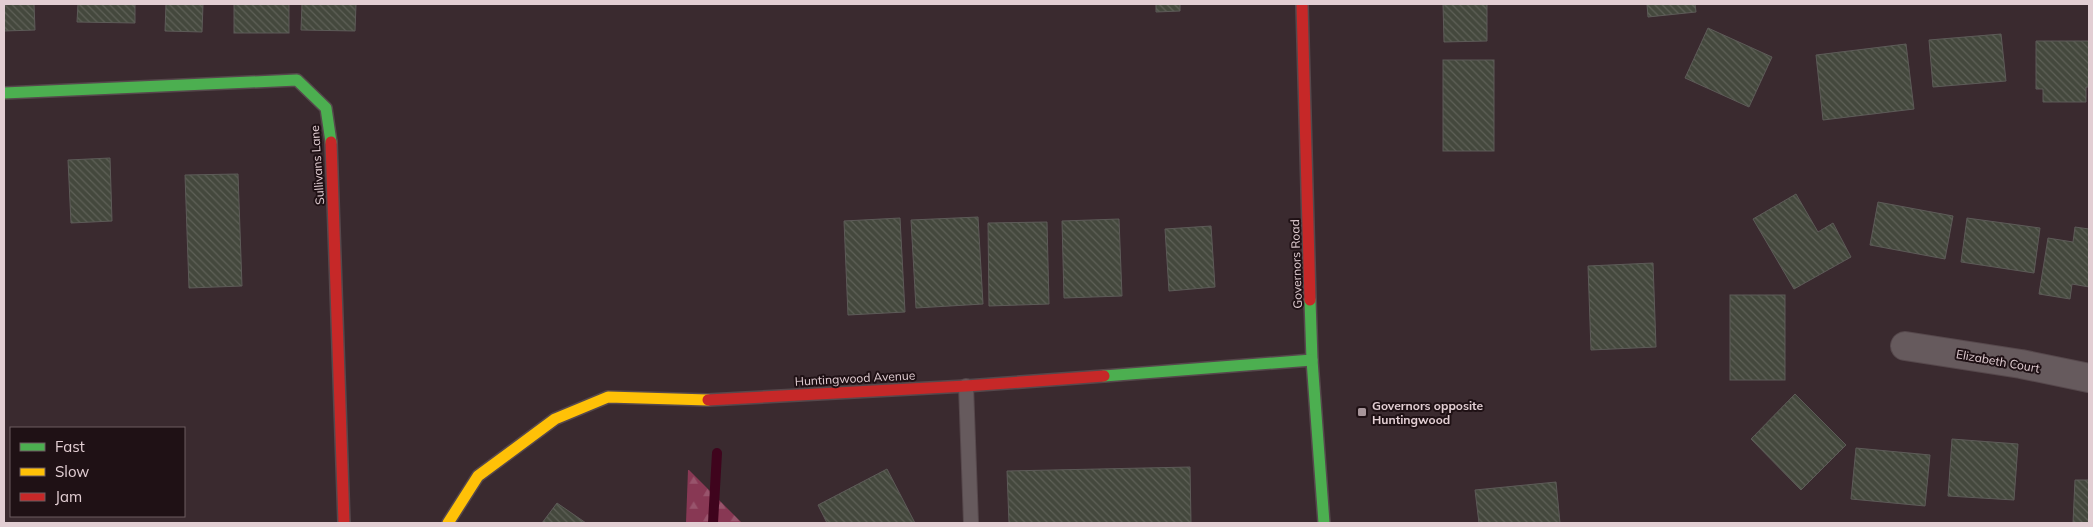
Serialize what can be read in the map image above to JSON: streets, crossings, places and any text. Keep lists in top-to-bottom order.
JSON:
{
  "streets": {
    "street": [
      "Sullivans Lane",
      "Governors Road",
      "Elizabeth Court",
      "Huntingwood Avenue"
    ]
  },
  "crossings": [
    ["Governors Road", "Huntingwood Avenue"]
  ],
  "places": {
    "transit": ["Governors opposite Huntingwood"]
  },
  "legend": ["Fast", "Slow", "Jam"]
}
